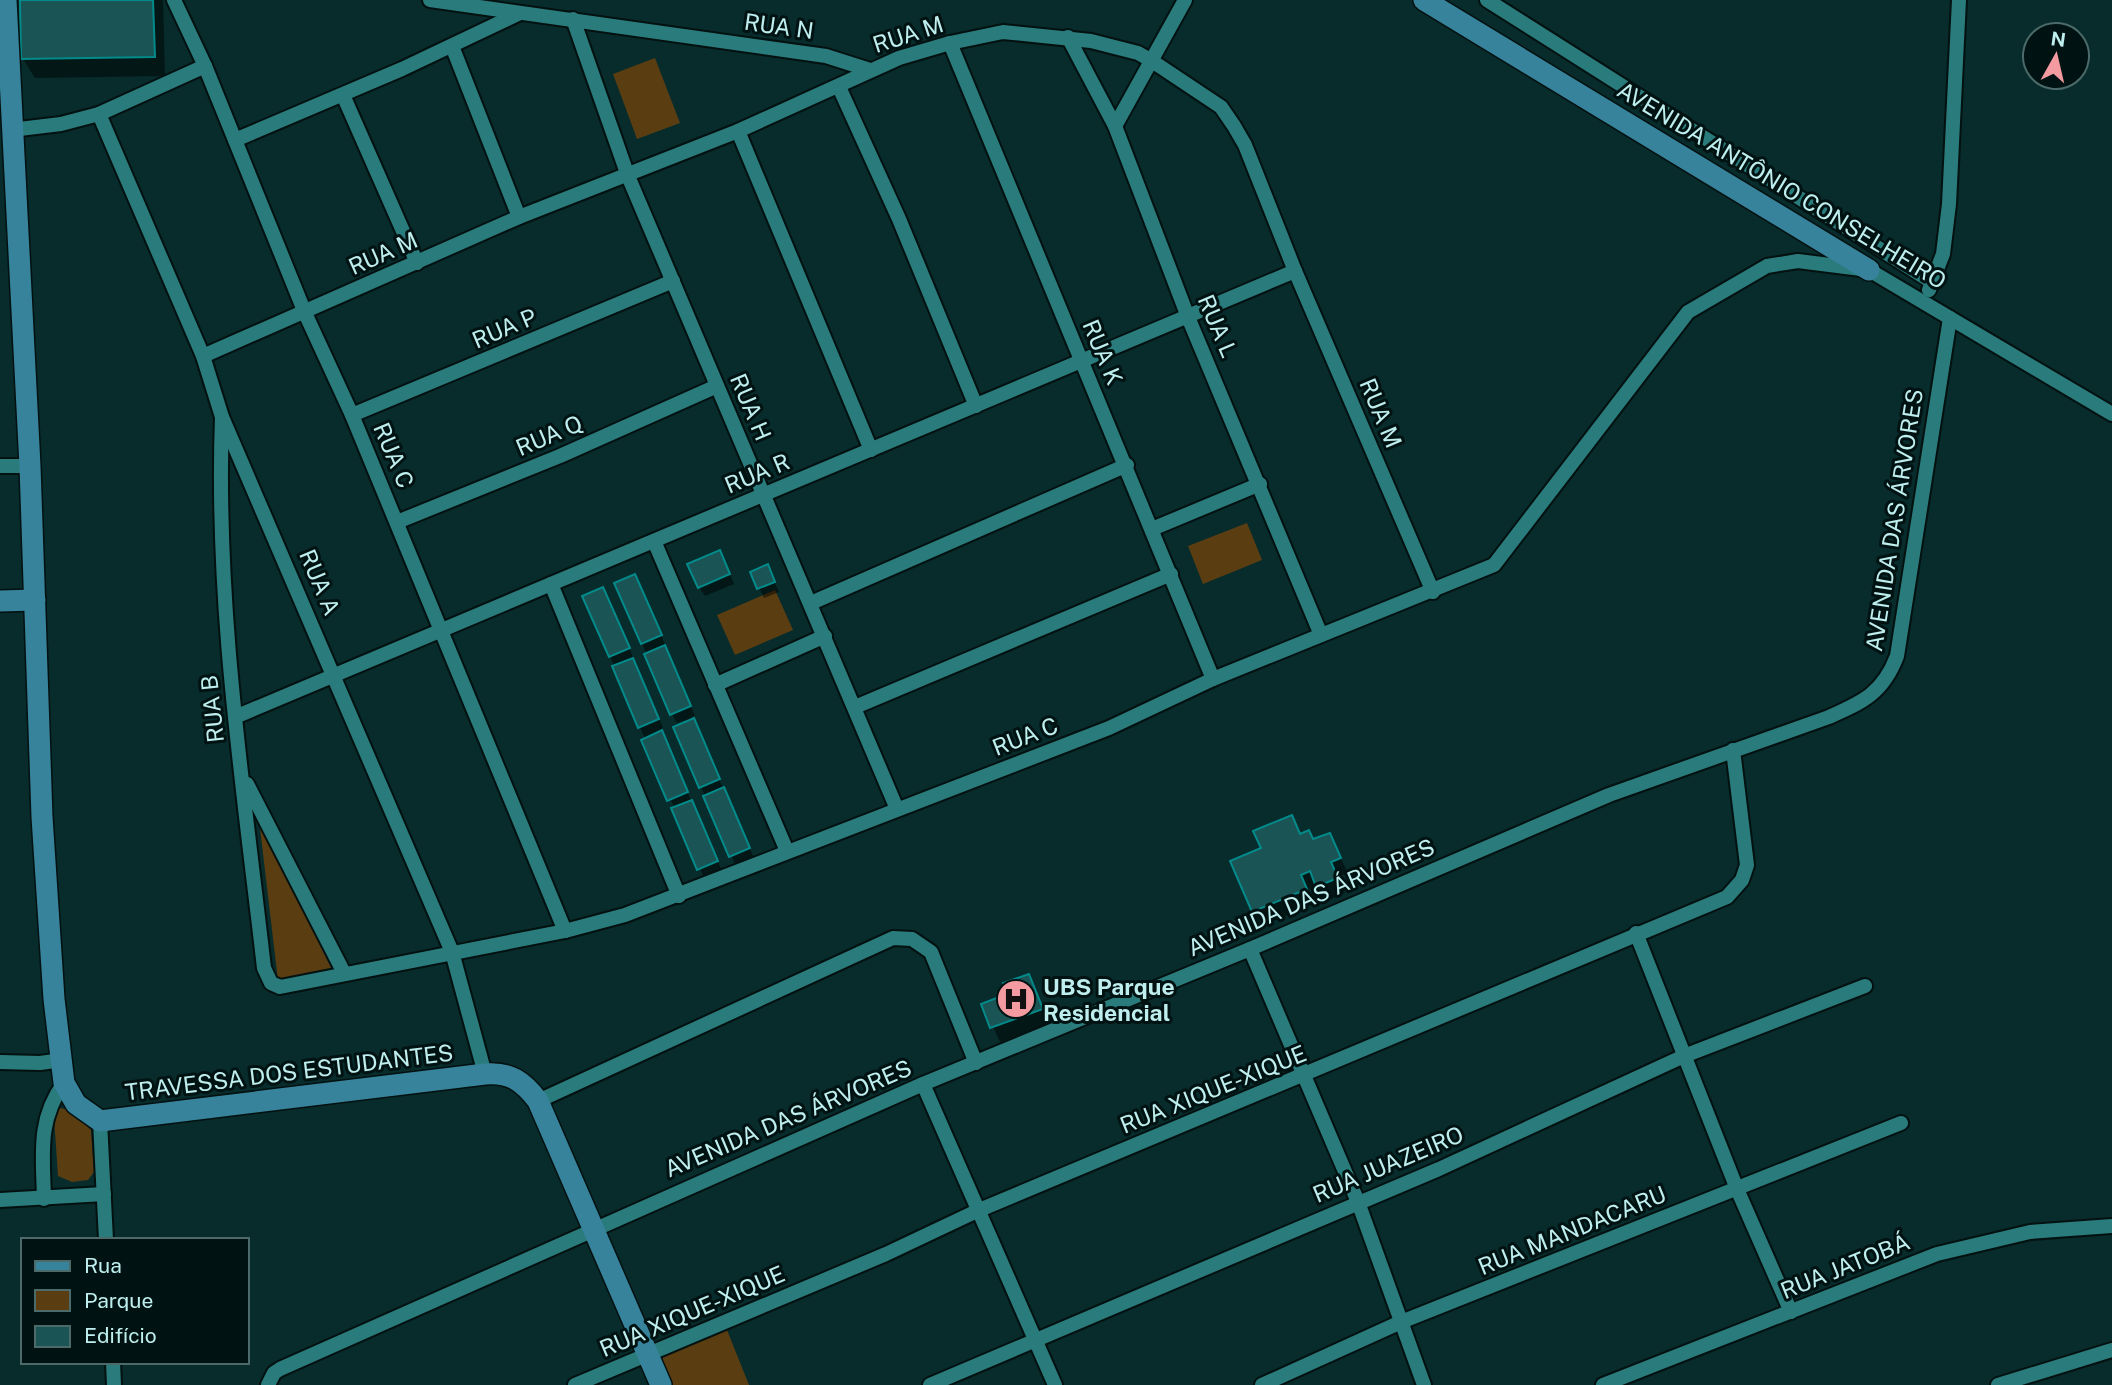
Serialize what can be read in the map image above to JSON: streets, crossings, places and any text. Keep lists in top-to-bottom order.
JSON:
{
  "streets": {
    "street": [
      "RUA N",
      "RUA M",
      "AVENIDA ANTÔNIO CONSELHEIRO",
      "RUA L",
      "RUA P",
      "RUA K",
      "RUA H",
      "RUA Q",
      "RUA C",
      "RUA R",
      "AVENIDA DAS ÁRVORES",
      "RUA A",
      "RUA B",
      "TRAVESSA DOS ESTUDANTES",
      "RUA XIQUE-XIQUE",
      "RUA JUAZEIRO",
      "RUA MANDACARU",
      "RUA JATOBÁ"
    ]
  },
  "crossings": [
    ["RUA N", "RUA M"],
    ["RUA N", "RUA H"],
    ["RUA M", "RUA L"],
    ["RUA M", "RUA K"],
    ["RUA M", "RUA H"],
    ["RUA M", "RUA C"],
    ["RUA M", "RUA R"],
    ["RUA M", "RUA A"],
    ["AVENIDA ANTÔNIO CONSELHEIRO", "RUA C"],
    ["AVENIDA ANTÔNIO CONSELHEIRO", "AVENIDA DAS ÁRVORES"],
    ["RUA L", "RUA C"],
    ["RUA L", "RUA R"],
    ["RUA P", "RUA H"],
    ["RUA P", "RUA C"],
    ["RUA K", "RUA C"],
    ["RUA K", "RUA R"],
    ["RUA H", "RUA Q"],
    ["RUA H", "RUA C"],
    ["RUA H", "RUA R"],
    ["RUA Q", "RUA C"],
    ["RUA C", "RUA R"],
    ["RUA C", "RUA A"],
    ["RUA C", "RUA B"],
    ["RUA R", "RUA A"],
    ["RUA R", "RUA B"],
    ["AVENIDA DAS ÁRVORES", "RUA XIQUE-XIQUE"],
    ["RUA A", "RUA B"],
    ["RUA A", "TRAVESSA DOS ESTUDANTES"]
  ],
  "places": {
    "hospital": ["UBS Parque Residencial"]
  },
  "legend": ["Rua", "Parque", "Edifício"],
  "north": "top"
}
